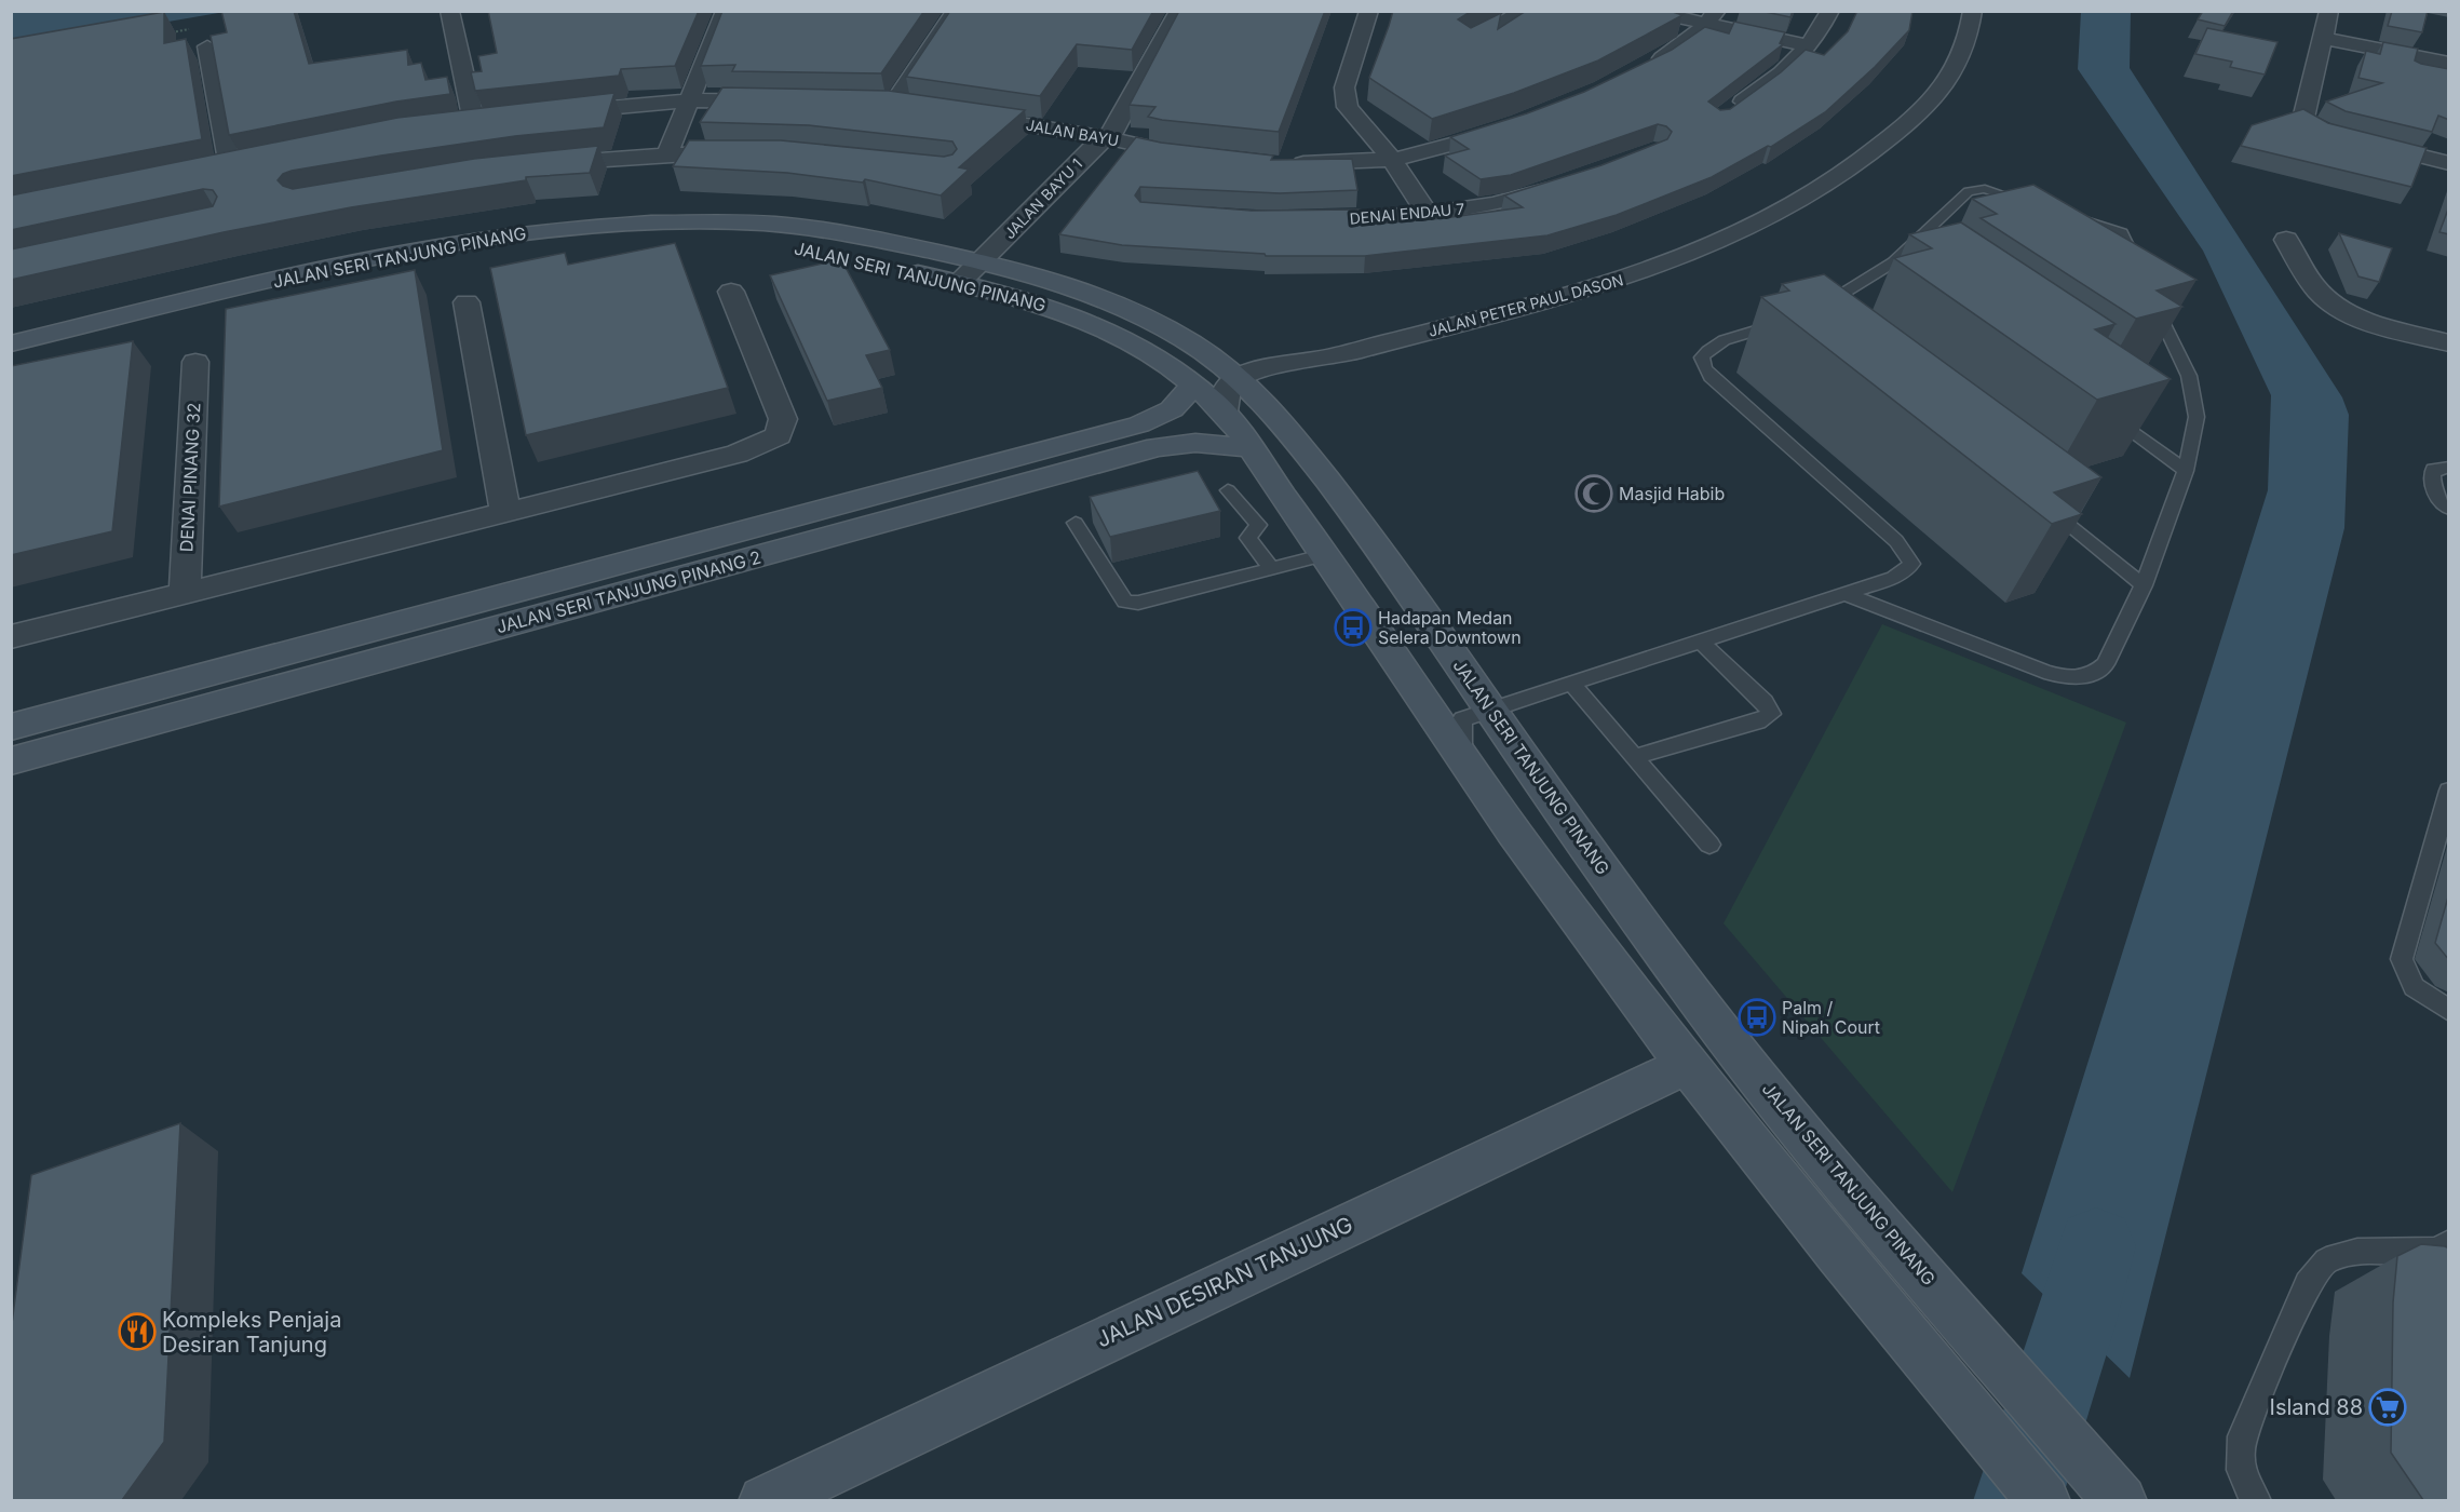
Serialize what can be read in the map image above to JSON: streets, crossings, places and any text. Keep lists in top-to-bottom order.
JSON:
{
  "streets": {
    "main road": ["JALAN SERI TANJUNG PINANG", "JALAN SERI TANJUNG PINANG 2", "JALAN DESIRAN TANJUNG"],
    "street": [
      "JALAN BAYU",
      "JALAN BAYU 1",
      "DENAI ENDAU 7",
      "JALAN PETER PAUL DASON",
      "DENAI PINANG 32"
    ]
  },
  "crossings": [
    ["JALAN BAYU", "JALAN BAYU 1"],
    ["JALAN BAYU 1", "JALAN SERI TANJUNG PINANG"],
    ["JALAN SERI TANJUNG PINANG", "JALAN PETER PAUL DASON"],
    ["JALAN SERI TANJUNG PINANG", "JALAN SERI TANJUNG PINANG 2"],
    ["JALAN SERI TANJUNG PINANG", "JALAN DESIRAN TANJUNG"]
  ],
  "places": {
    "mosque": ["Masjid Habib"],
    "bus stop": ["Hadapan Medan Selera Downtown", "Palm / Nipah Court"],
    "restaurant": ["Kompleks Penjaja Desiran Tanjung"],
    "supermarket": ["Island 88"]
  }
}
